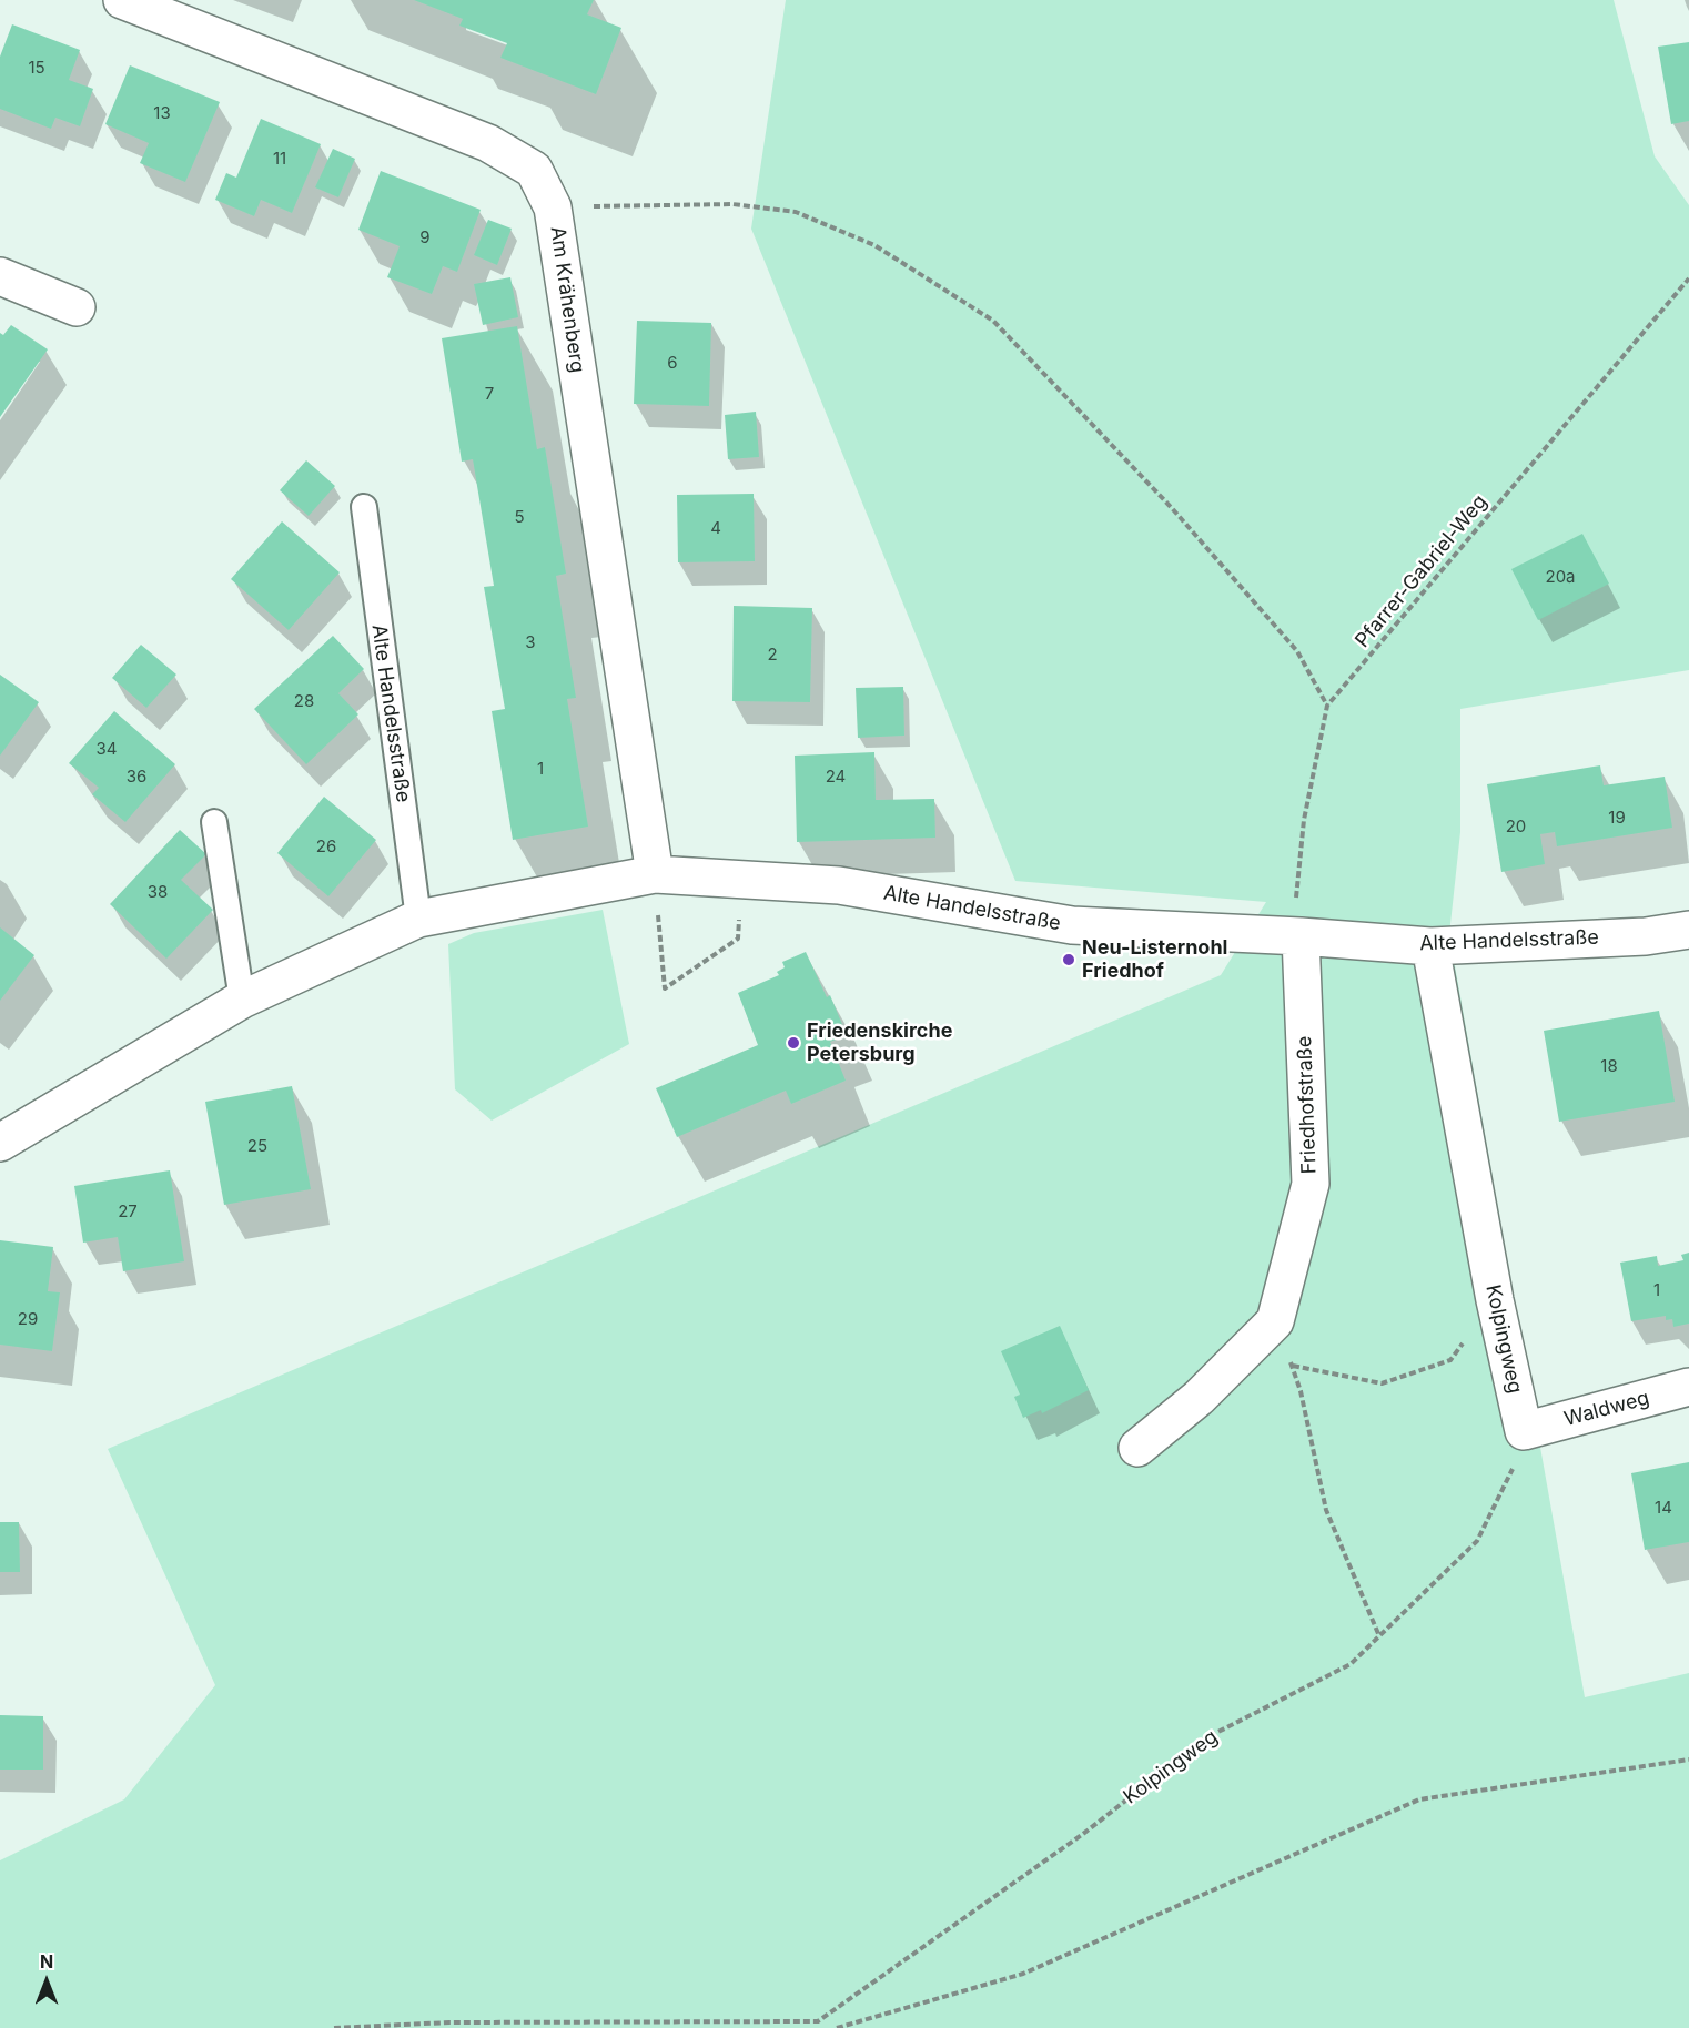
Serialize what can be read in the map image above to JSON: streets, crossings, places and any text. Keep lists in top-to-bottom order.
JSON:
{
  "streets": {
    "street": [
      "Am Krähenberg",
      "Alte Handelsstraße",
      "Friedhofstraße",
      "Kolpingweg",
      "Waldweg"
    ],
    "path": ["Pfarrer-Gabriel-Weg"]
  },
  "crossings": [
    ["Am Krähenberg", "Alte Handelsstraße"],
    ["Pfarrer-Gabriel-Weg", "Alte Handelsstraße"],
    ["Pfarrer-Gabriel-Weg", "Friedhofstraße"],
    ["Alte Handelsstraße", "Friedhofstraße"],
    ["Alte Handelsstraße", "Kolpingweg"],
    ["Kolpingweg", "Waldweg"]
  ],
  "places": ["Neu-Listernohl Friedhof", "Friedenskirche Petersburg"],
  "house_numbers": [
    "15",
    "13",
    "11",
    "9",
    "6",
    "7",
    "5",
    "4",
    "20a",
    "3",
    "2",
    "28",
    "34",
    "1",
    "36",
    "24",
    "19",
    "20",
    "26",
    "38",
    "18",
    "25",
    "27",
    "1",
    "29",
    "14"
  ],
  "north": "top"
}
